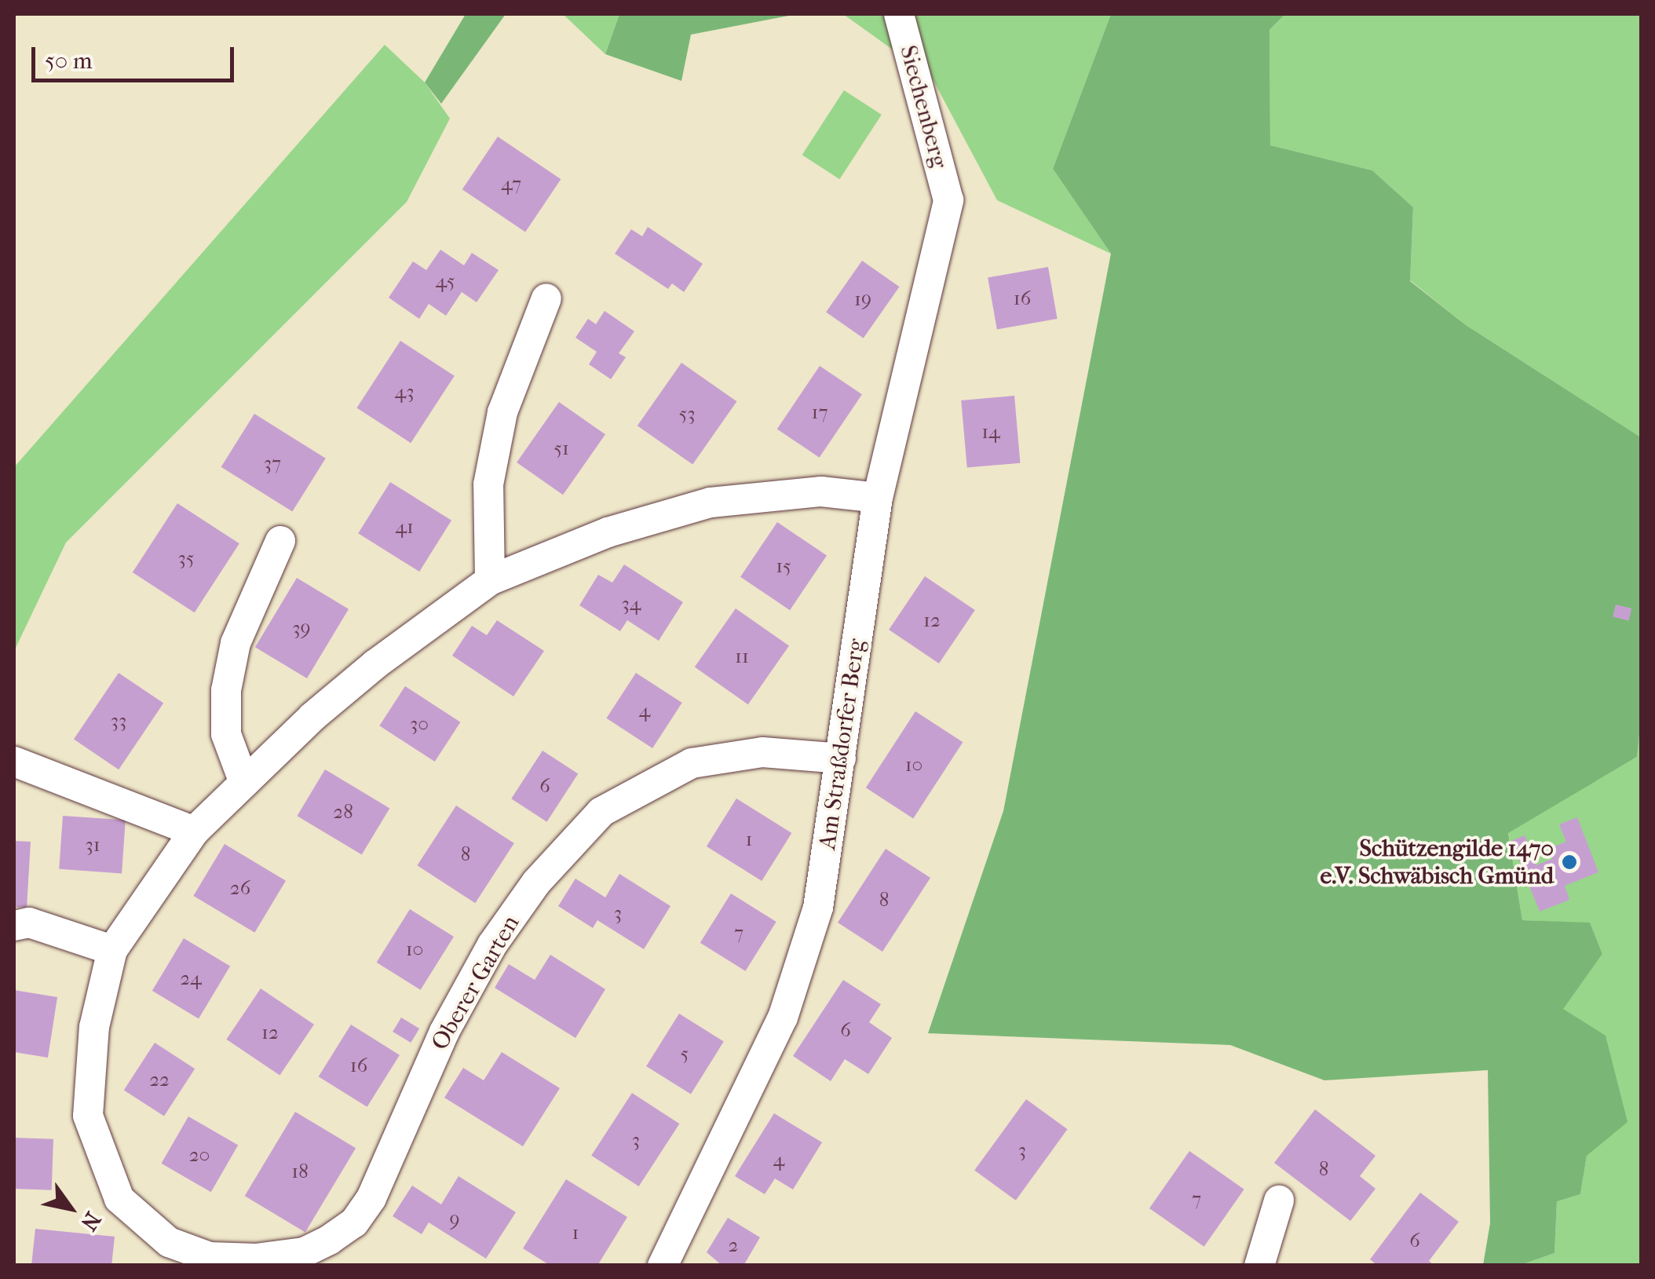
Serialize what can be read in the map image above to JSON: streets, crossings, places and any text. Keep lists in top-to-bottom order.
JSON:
{
  "streets": {
    "street": ["Siechenberg", "Am Straßdorfer Berg", "Oberer Garten"]
  },
  "crossings": [
    ["Siechenberg", "Am Straßdorfer Berg"],
    ["Am Straßdorfer Berg", "Oberer Garten"]
  ],
  "places": ["Schützengilde 1470 e.V. Schwäbisch Gmünd"],
  "house_numbers": [
    "47",
    "45",
    "16",
    "19",
    "43",
    "17",
    "53",
    "14",
    "51",
    "37",
    "41",
    "35",
    "15",
    "34",
    "12",
    "39",
    "11",
    "4",
    "33",
    "30",
    "10",
    "6",
    "28",
    "1",
    "31",
    "8",
    "26",
    "8",
    "3",
    "7",
    "10",
    "24",
    "6",
    "12",
    "5",
    "16",
    "22",
    "3",
    "3",
    "20",
    "4",
    "8",
    "18",
    "7",
    "9",
    "1",
    "6",
    "2"
  ],
  "scale_bar": "50 m",
  "north": "bottom right"
}
